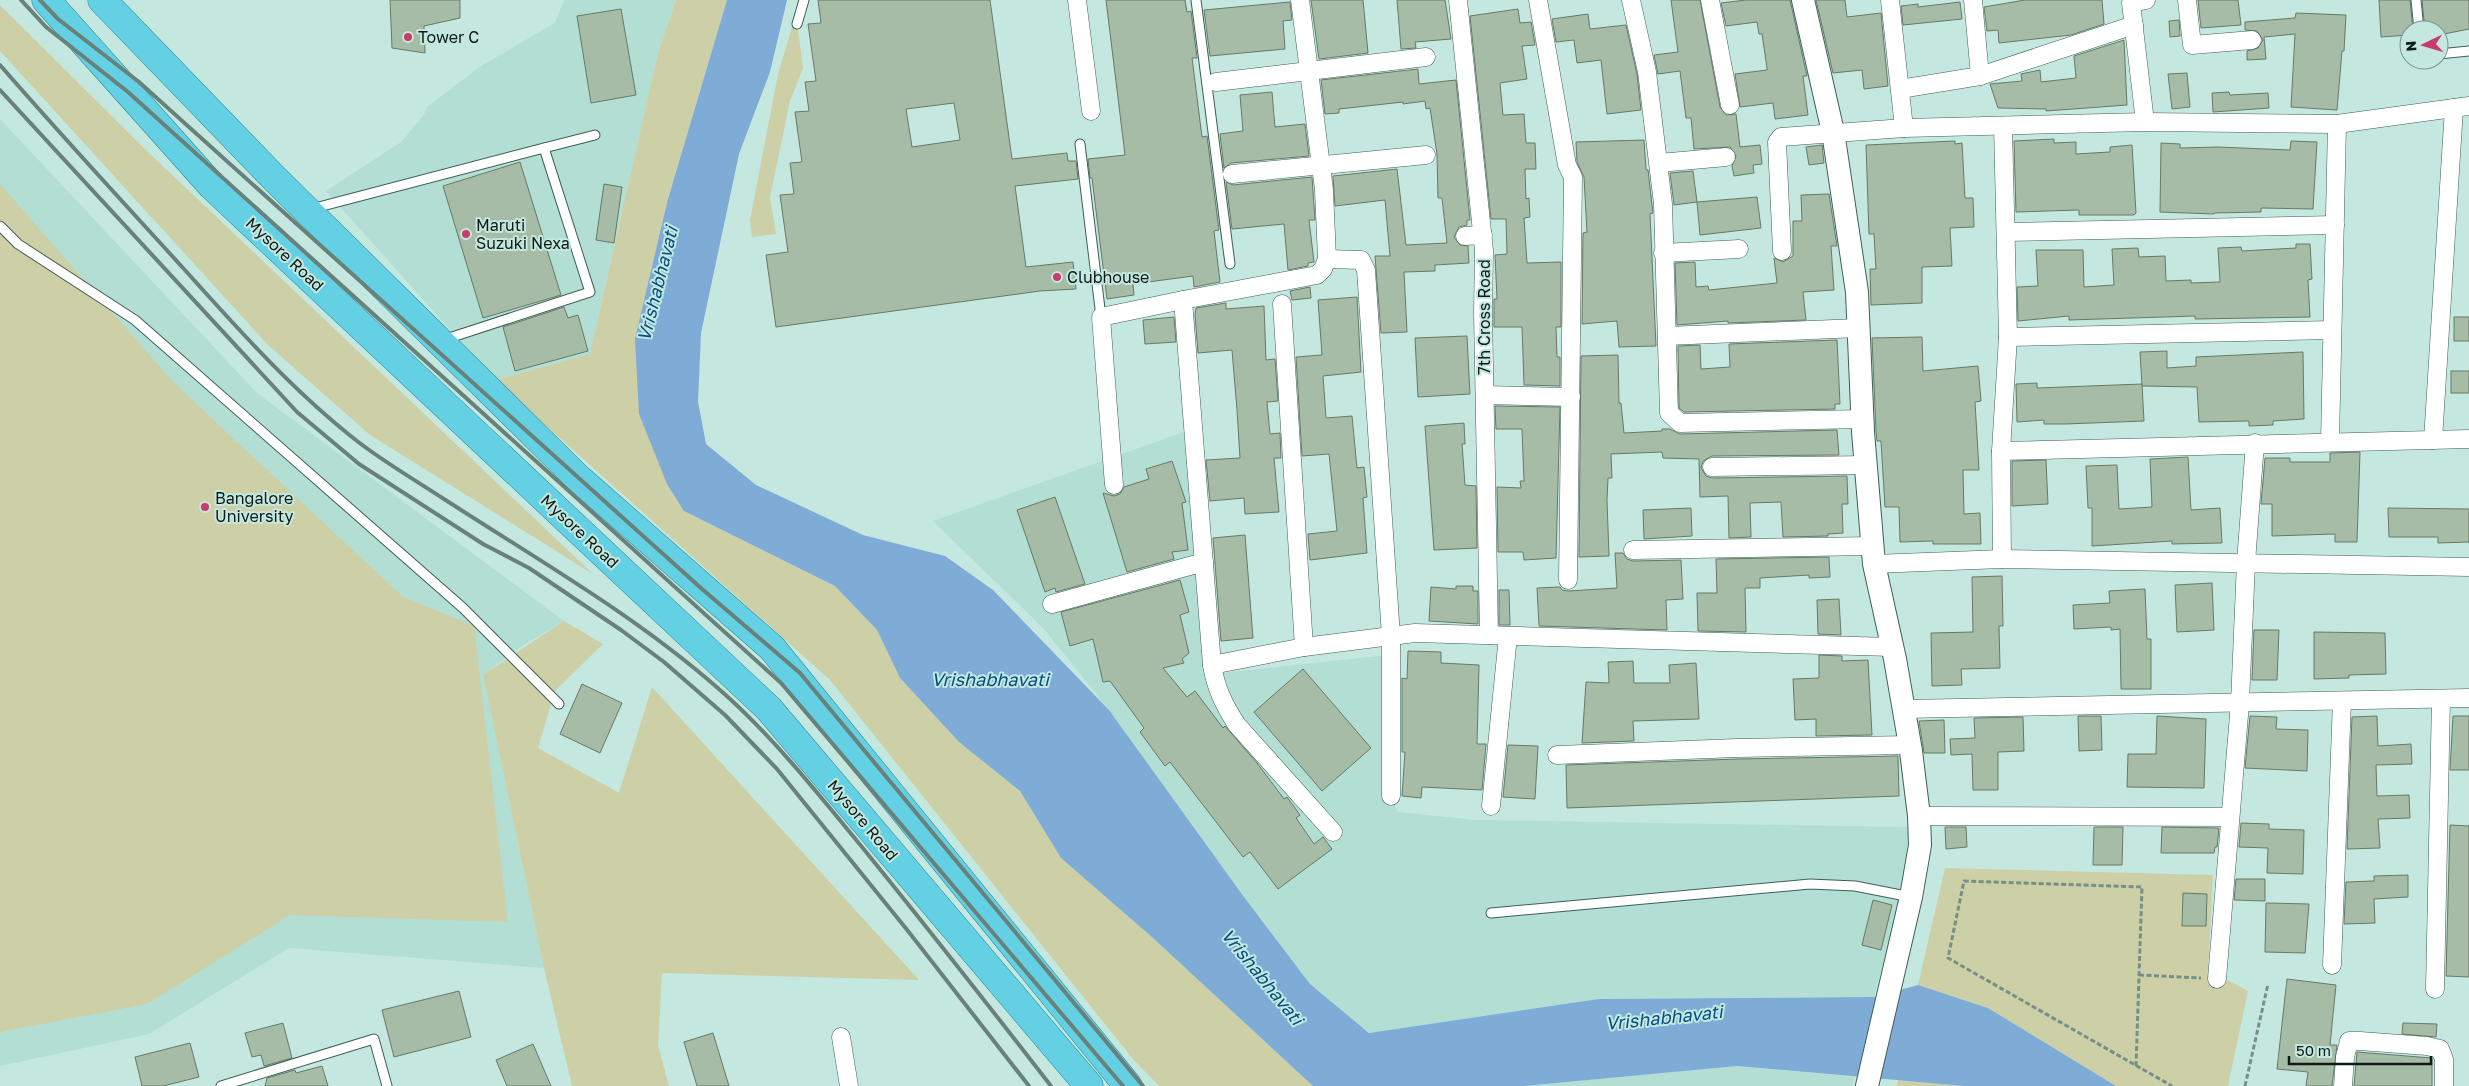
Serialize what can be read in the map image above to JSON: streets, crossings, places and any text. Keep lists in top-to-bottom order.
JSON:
{
  "streets": {
    "highway": ["Mysore Road"],
    "street": ["7th Cross Road"]
  },
  "water": ["Vrishabhavati"],
  "places": [
    "Tower C",
    "Maruti Suzuki Nexa",
    "Clubhouse",
    "Bangalore University"
  ],
  "scale_bar": "50 m",
  "north": "left"
}
